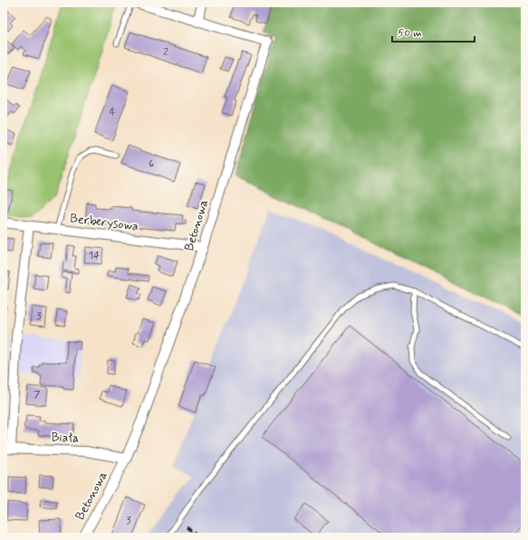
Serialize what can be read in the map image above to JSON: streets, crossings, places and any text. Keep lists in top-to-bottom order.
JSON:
{
  "streets": {
    "street": ["Berberysowa", "Betonowa", "Biała"]
  },
  "crossings": [
    ["Berberysowa", "Betonowa"],
    ["Betonowa", "Biała"]
  ],
  "house_numbers": [
    "2",
    "4",
    "6",
    "14",
    "3",
    "7",
    "3"
  ],
  "scale_bar": "50 m"
}
